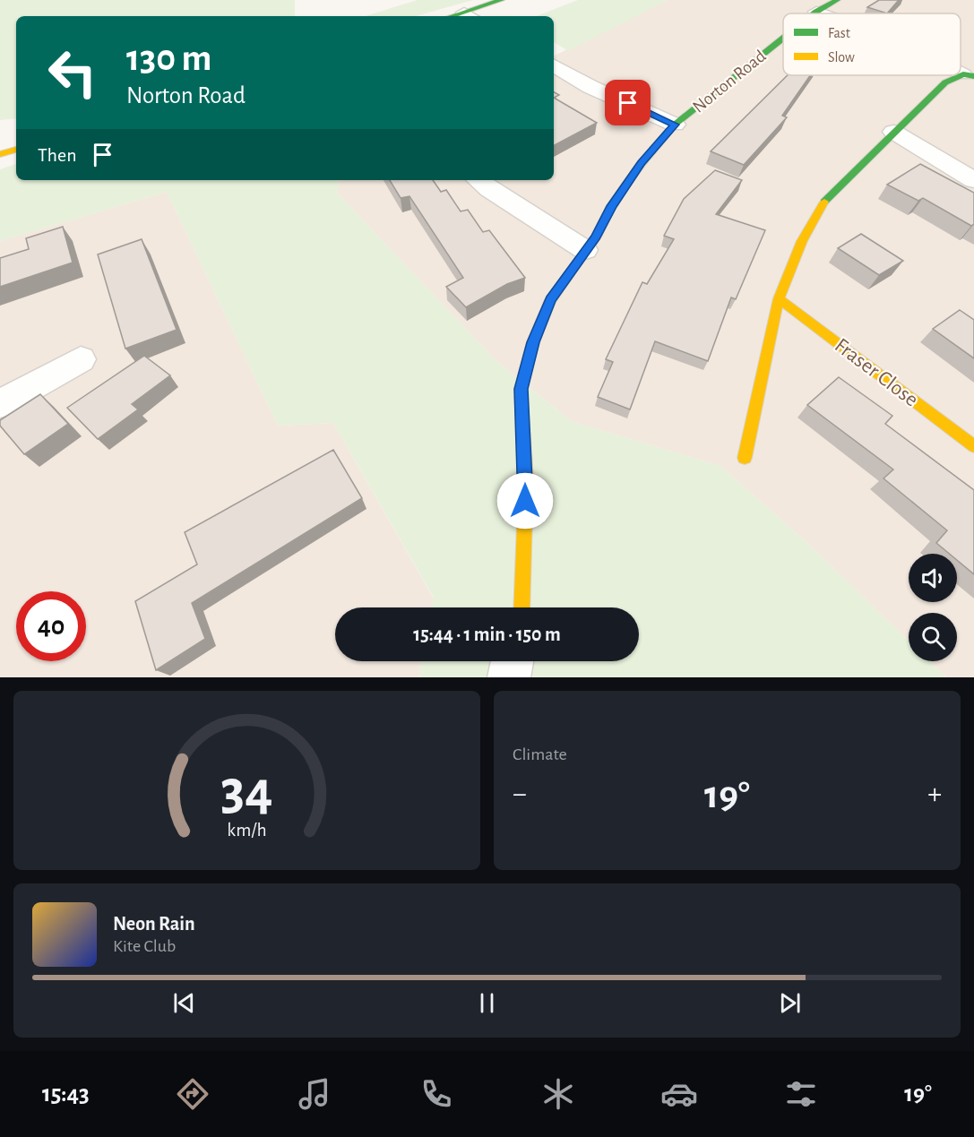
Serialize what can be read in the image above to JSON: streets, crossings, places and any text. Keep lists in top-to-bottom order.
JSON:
{
  "streets": {
    "street": ["Norton Road", "Fraser Close"]
  },
  "legend": ["Fast", "Slow"],
  "page": {
    "turn": ["130 m", "Norton Road"],
    "then": "Then",
    "limit": "40",
    "trip": "15:44 · 1 min · 150 m",
    "tile": "Climate",
    "heat": ["−", "19°", "+"],
    "song": ["Neon Rain", "Kite Club"],
    "tabs": ["15:43", "19°"],
    "gauge": ["34", "km/h"]
  }
}
